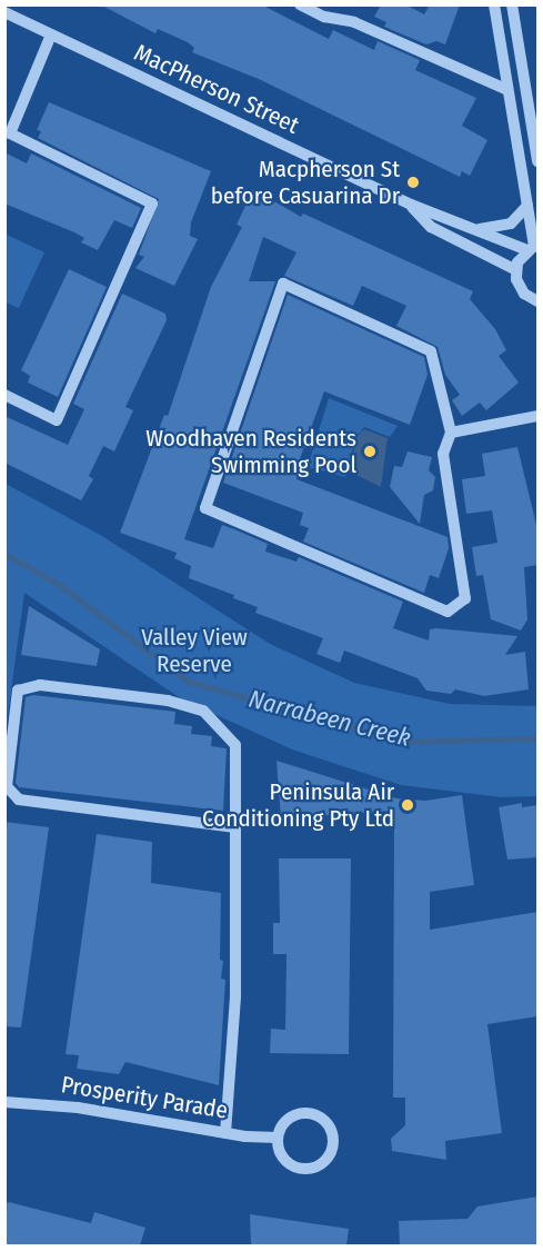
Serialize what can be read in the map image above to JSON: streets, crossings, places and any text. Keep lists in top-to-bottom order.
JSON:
{
  "streets": {
    "street": ["MacPherson Street", "Prosperity Parade"]
  },
  "water": ["Narrabeen Creek"],
  "parks": ["Valley View Reserve"],
  "places": ["Macpherson St before Casuarina Dr", "Woodhaven Residents Swimming Pool", "Peninsula Air Conditioning Pty Ltd"]
}
